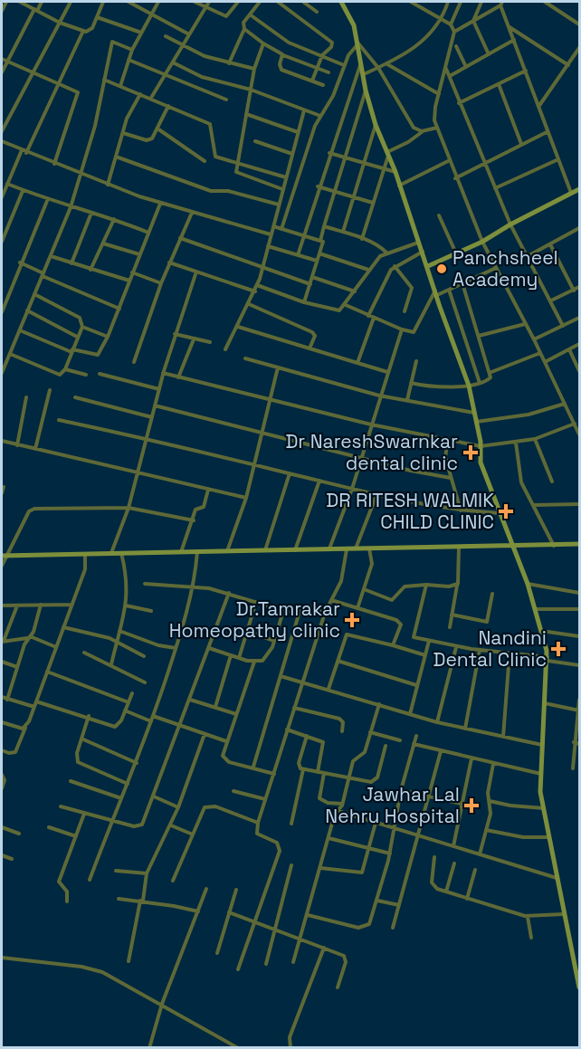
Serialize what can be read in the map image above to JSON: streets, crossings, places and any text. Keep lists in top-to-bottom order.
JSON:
{
  "places": {
    "other": ["Panchsheel Academy"],
    "health": [
      "Dr NareshSwarnkar dental clinic",
      "DR RITESH WALMIK CHILD CLINIC",
      "Dr.Tamrakar Homeopathy clinic",
      "Nandini Dental Clinic",
      "Jawhar Lal Nehru Hospital"
    ]
  }
}
